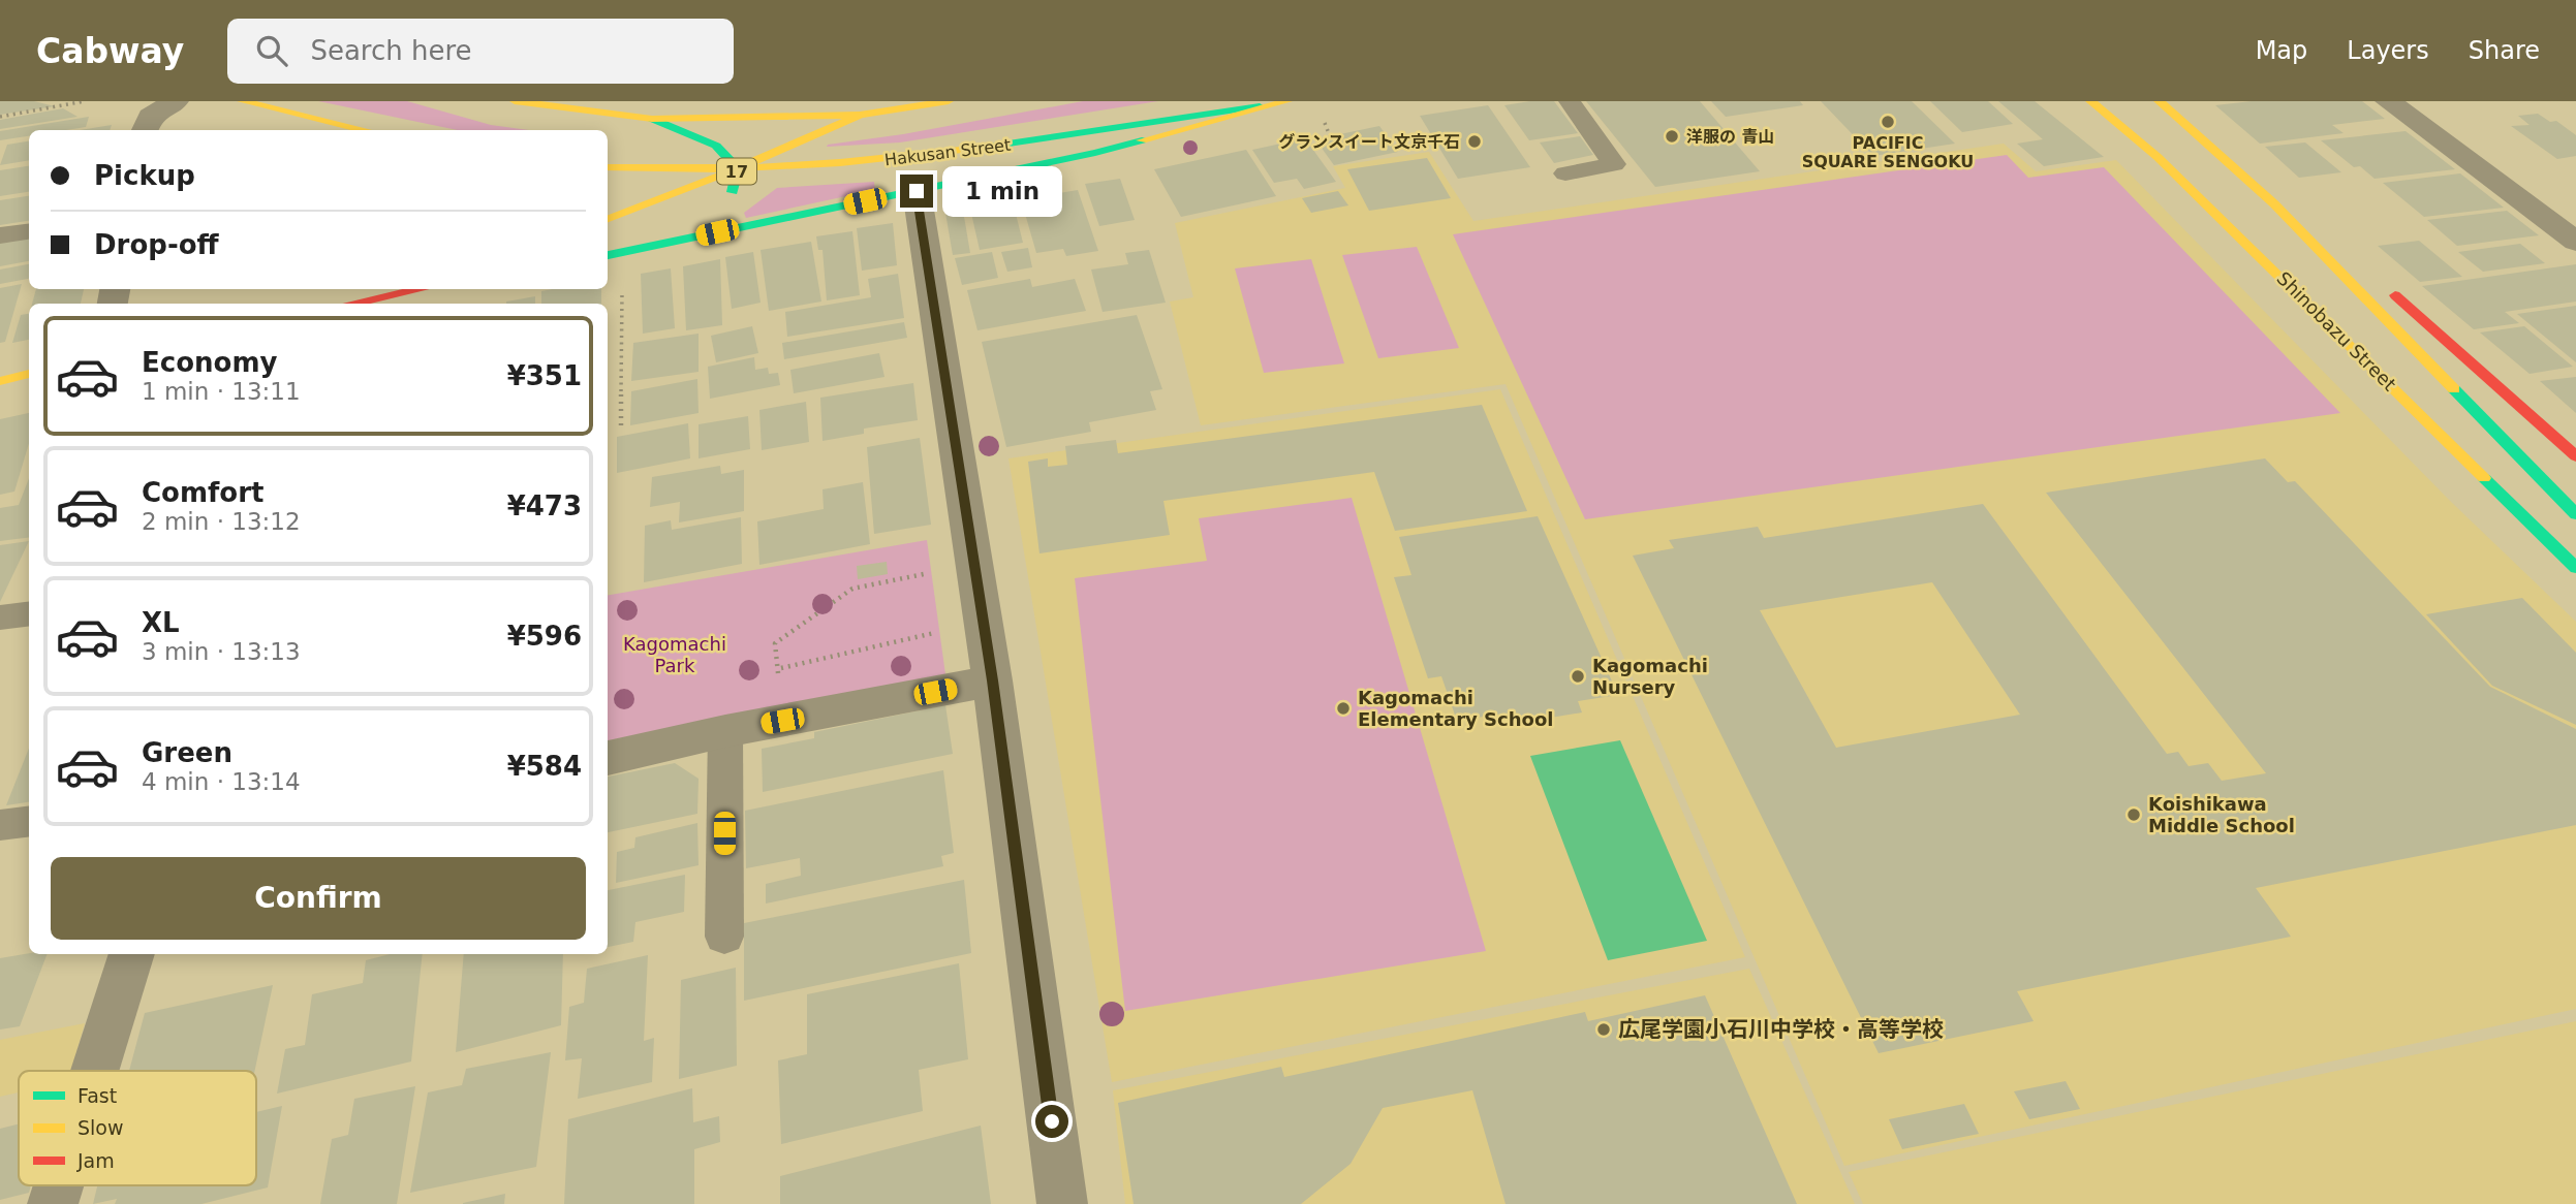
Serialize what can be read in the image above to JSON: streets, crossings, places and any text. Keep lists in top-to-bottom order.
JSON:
{
  "streets": {
    "main road": ["Hakusan Street", "17", "Shinobazu Street"]
  },
  "crossings": [
    ["Hakusan Street", "17"]
  ],
  "parks": ["Kagomachi Park"],
  "places": [
    "PACIFIC SQUARE SENGOKU",
    "洋服の 青山",
    "グランスイート文京千石",
    "Kagomachi Nursery",
    "Kagomachi Elementary School",
    "Koishikawa Middle School",
    "広尾学園小石川中学校・高等学校"
  ],
  "legend": ["Fast", "Slow", "Jam"],
  "page": {
    "header": "Cabway",
    "search": "Search here",
    "nav": ["Map", "Layers", "Share"],
    "banner": ["Pickup", "Drop-off"],
    "bubble": "1 min",
    "list": [
      {
        "name": "Economy",
        "note": "1 min · 13:11",
        "value": "¥351"
      },
      {
        "name": "Comfort",
        "note": "2 min · 13:12",
        "value": "¥473"
      },
      {
        "name": "XL",
        "note": "3 min · 13:13",
        "value": "¥596"
      },
      {
        "name": "Green",
        "note": "4 min · 13:14",
        "value": "¥584"
      }
    ],
    "buttons": "Confirm"
  }
}
